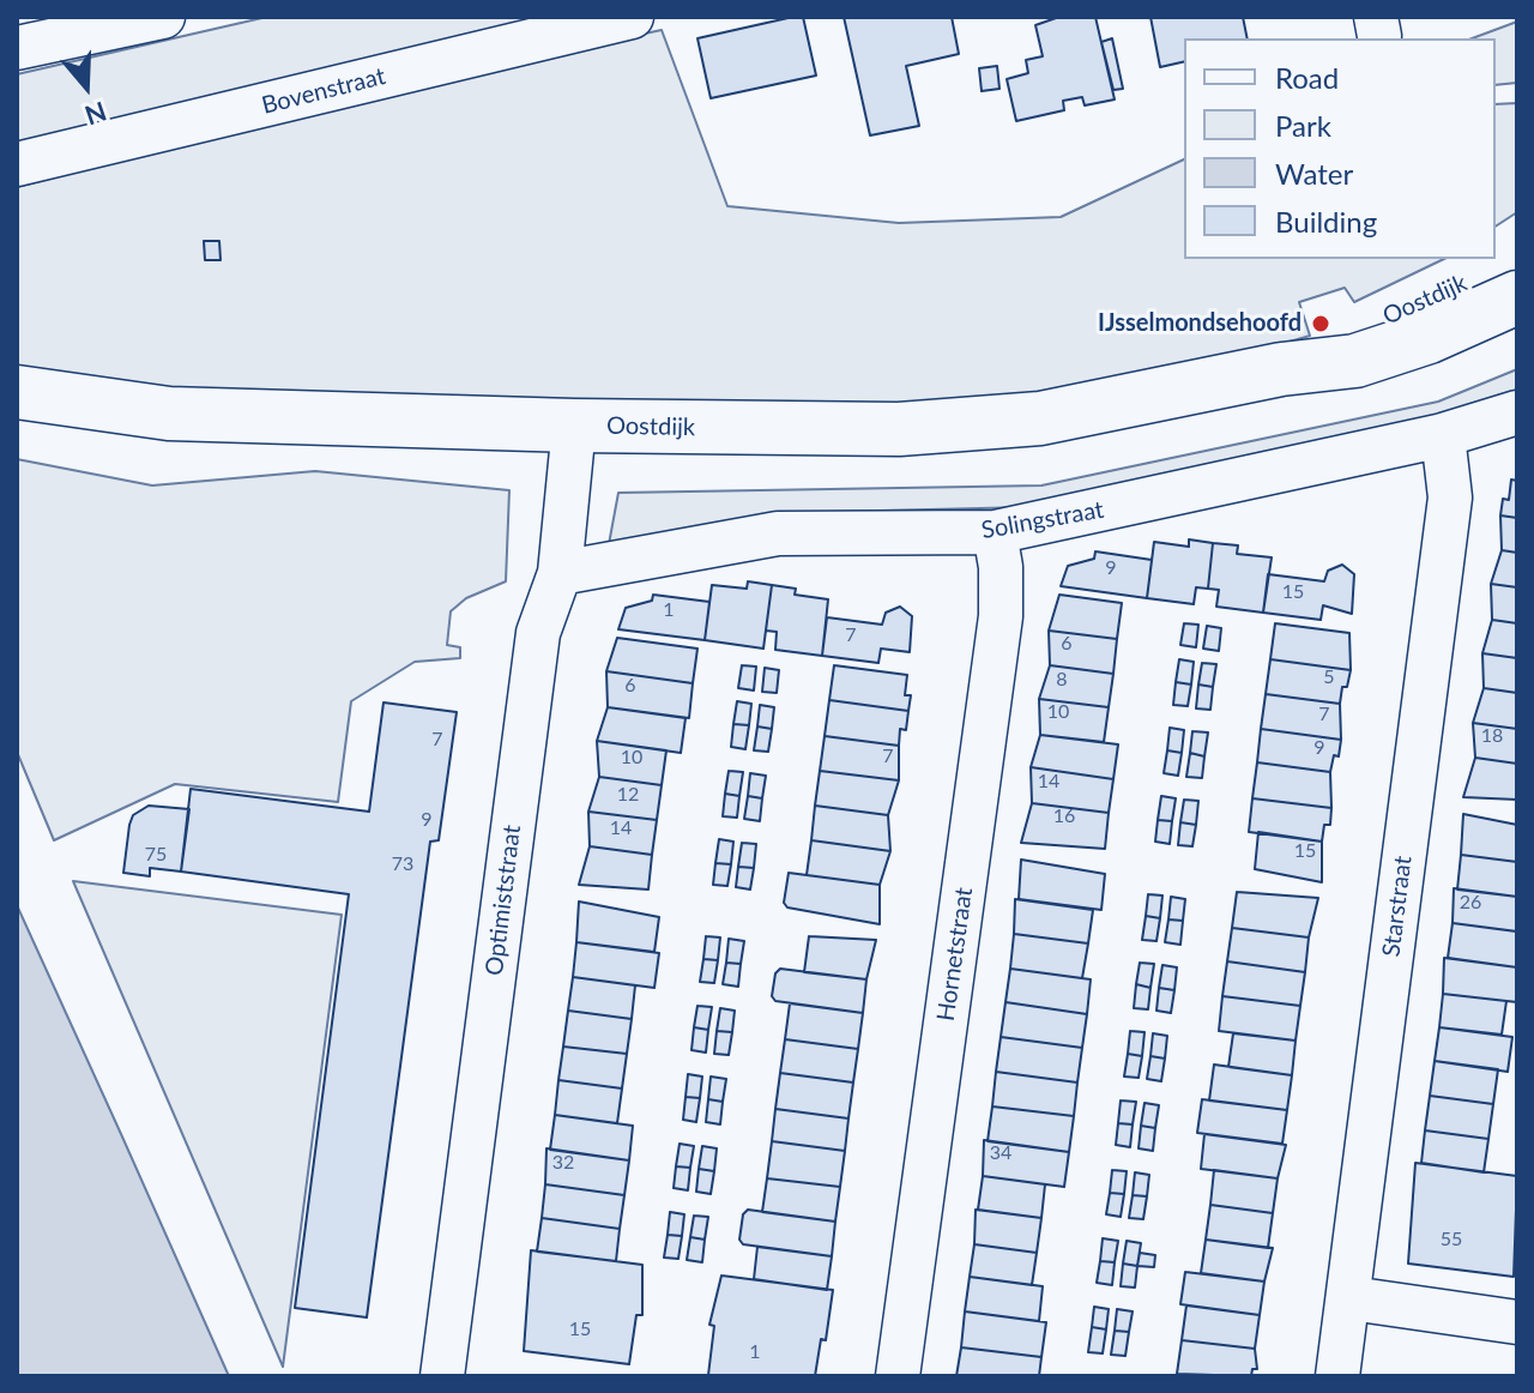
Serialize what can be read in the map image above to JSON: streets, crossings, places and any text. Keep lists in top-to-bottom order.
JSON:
{
  "streets": {
    "street": [
      "Bovenstraat",
      "Oostdijk",
      "Solingstraat",
      "Optimiststraat",
      "Starstraat",
      "Hornetstraat"
    ]
  },
  "crossings": [
    ["Oostdijk", "Optimiststraat"],
    ["Solingstraat", "Optimiststraat"],
    ["Solingstraat", "Starstraat"],
    ["Solingstraat", "Hornetstraat"]
  ],
  "places": ["IJsselmondsehoofd"],
  "house_numbers": [
    "9",
    "15",
    "1",
    "7",
    "6",
    "5",
    "8",
    "6",
    "10",
    "7",
    "18",
    "7",
    "9",
    "7",
    "10",
    "14",
    "12",
    "16",
    "9",
    "14",
    "15",
    "75",
    "73",
    "26",
    "34",
    "32",
    "55",
    "15",
    "1"
  ],
  "legend": [
    "Road",
    "Park",
    "Water",
    "Building"
  ],
  "north": "bottom"
}
